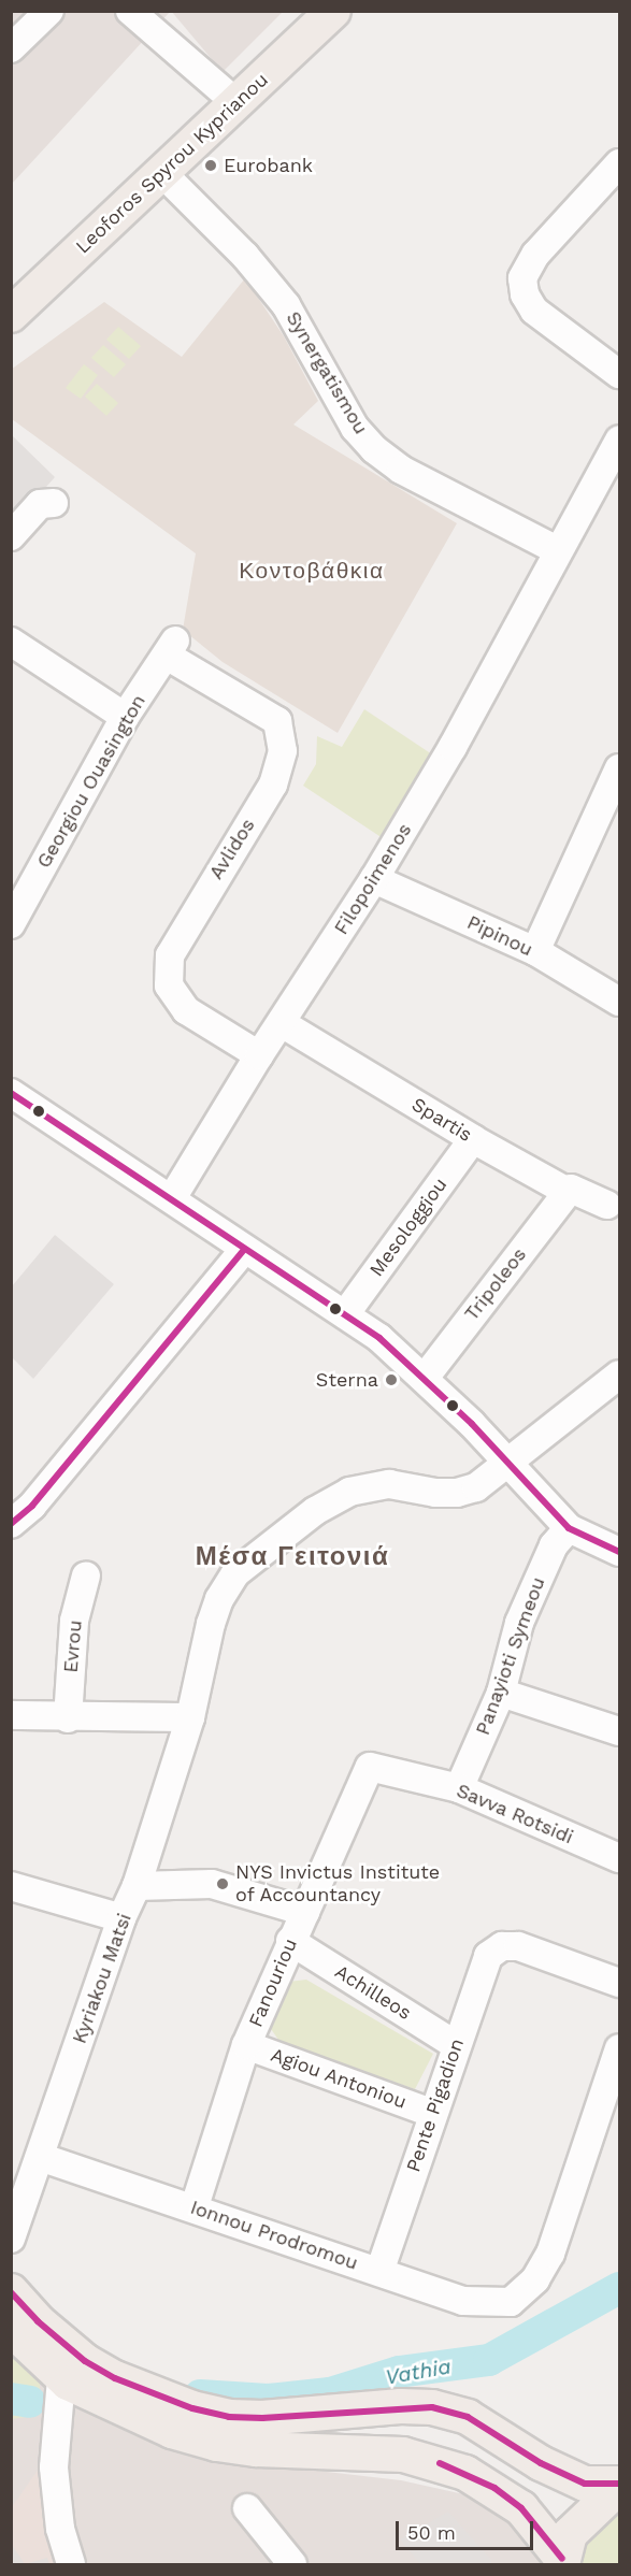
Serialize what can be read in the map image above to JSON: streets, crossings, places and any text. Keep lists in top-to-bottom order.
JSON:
{
  "streets": {
    "main road": ["Leoforos Spyrou Kyprianou"],
    "street": [
      "Synergatismou",
      "Georgiou Ouasington",
      "Avlidos",
      "Filopoimenos",
      "Pipinou",
      "Spartis",
      "Mesologgiou",
      "Tripoleos",
      "Evrou",
      "Panayioti Symeou",
      "Savva Rotsidi",
      "Kyriakou Matsi",
      "Fanouriou",
      "Achilleos",
      "Agiou Antoniou",
      "Pente Pigadion",
      "Ionnou Prodromou"
    ]
  },
  "crossings": [
    ["Leoforos Spyrou Kyprianou", "Synergatismou"],
    ["Synergatismou", "Filopoimenos"],
    ["Georgiou Ouasington", "Avlidos"],
    ["Avlidos", "Filopoimenos"],
    ["Filopoimenos", "Pipinou"],
    ["Filopoimenos", "Spartis"],
    ["Spartis", "Mesologgiou"],
    ["Spartis", "Tripoleos"],
    ["Panayioti Symeou", "Savva Rotsidi"],
    ["Savva Rotsidi", "Fanouriou"],
    ["Kyriakou Matsi", "Ionnou Prodromou"],
    ["Fanouriou", "Achilleos"],
    ["Fanouriou", "Agiou Antoniou"],
    ["Fanouriou", "Ionnou Prodromou"],
    ["Achilleos", "Pente Pigadion"],
    ["Agiou Antoniou", "Pente Pigadion"],
    ["Pente Pigadion", "Ionnou Prodromou"]
  ],
  "districts": ["Κοντοβάθκια", "Μέσα Γειτονιά"],
  "water": ["Vathia"],
  "places": ["Eurobank", "Sterna", "NYS Invictus Institute of Accountancy"],
  "scale_bar": "50 m"
}
